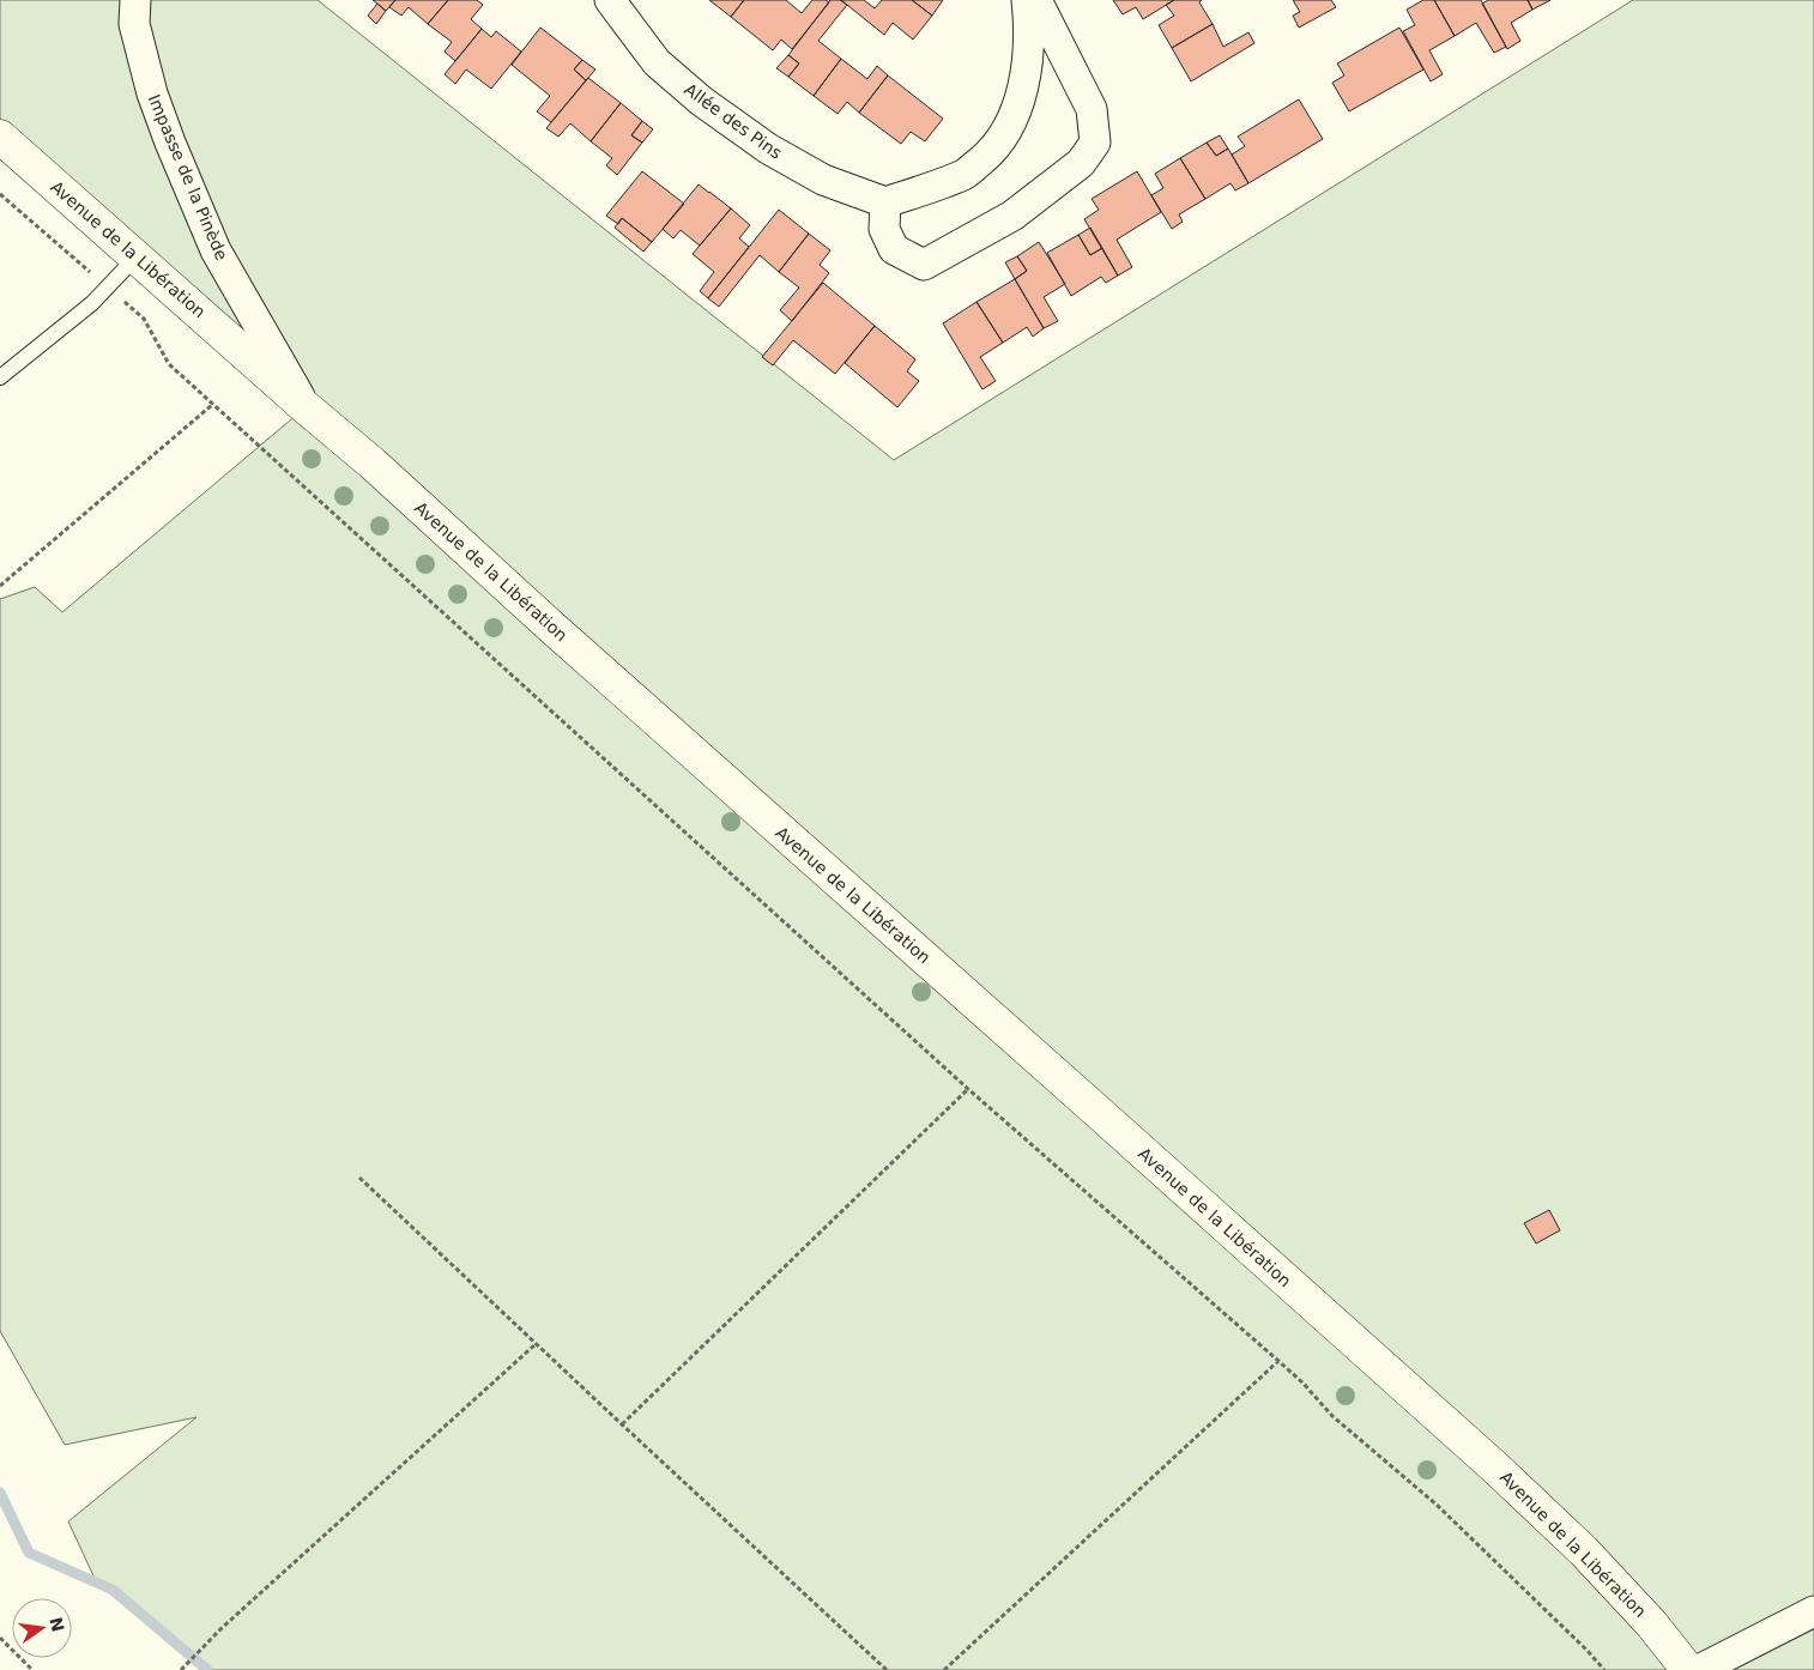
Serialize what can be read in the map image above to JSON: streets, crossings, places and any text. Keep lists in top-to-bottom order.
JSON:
{
  "streets": {
    "main road": ["Avenue de la Libération"],
    "street": ["Allée des Pins", "Impasse de la Pinède"]
  },
  "crossings": [
    ["Impasse de la Pinède", "Avenue de la Libération"]
  ],
  "north": "right"
}
